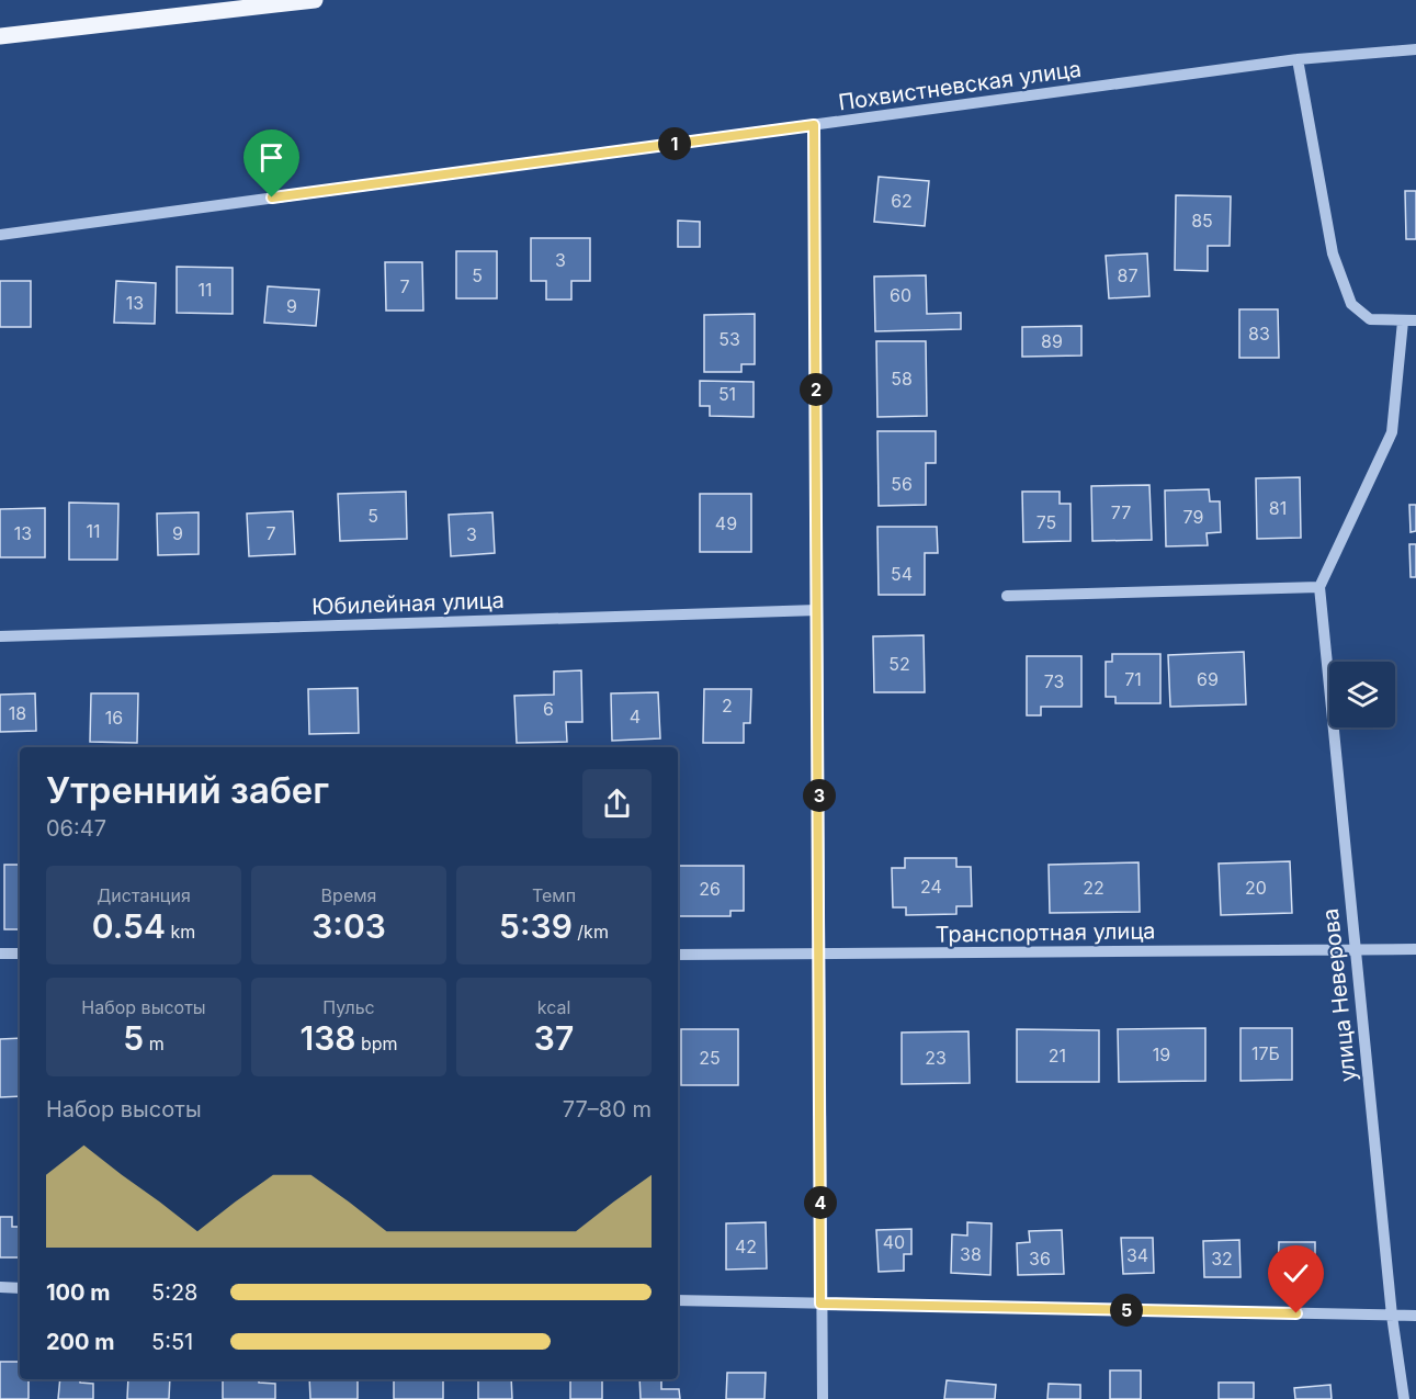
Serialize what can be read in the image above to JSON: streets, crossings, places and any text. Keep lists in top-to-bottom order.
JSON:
{
  "streets": {
    "street": [
      "Похвистневская улица",
      "Юбилейная улица",
      "Транспортная улица",
      "улица Неверова"
    ]
  },
  "crossings": [
    ["Транспортная улица", "улица Неверова"]
  ],
  "house_numbers": [
    "62",
    "85",
    "3",
    "5",
    "87",
    "7",
    "11",
    "60",
    "13",
    "9",
    "83",
    "53",
    "89",
    "58",
    "51",
    "56",
    "81",
    "77",
    "5",
    "79",
    "75",
    "49",
    "11",
    "13",
    "9",
    "7",
    "3",
    "54",
    "52",
    "71",
    "69",
    "73",
    "2",
    "6",
    "18",
    "4",
    "16",
    "24",
    "22",
    "20",
    "26",
    "17Б",
    "19",
    "21",
    "25",
    "23",
    "40",
    "42",
    "38",
    "34",
    "36",
    "32"
  ],
  "page": {
    "pins": [
      "1",
      "2",
      "3",
      "4",
      "5"
    ],
    "heading": ["Утренний забег", "06:47"],
    "stats": [
      ["Дистанция", "0.54 km"],
      ["Время", "3:03"],
      ["Темп", "5:39 /km"],
      ["Набор высоты", "5 m"],
      ["Пульс", "138 bpm"],
      ["kcal", "37"]
    ],
    "chart": ["Набор высоты", "77–80 m"],
    "list": [
      {
        "name": "100 m",
        "note": "5:28"
      },
      {
        "name": "200 m",
        "note": "5:51"
      }
    ]
  }
}
